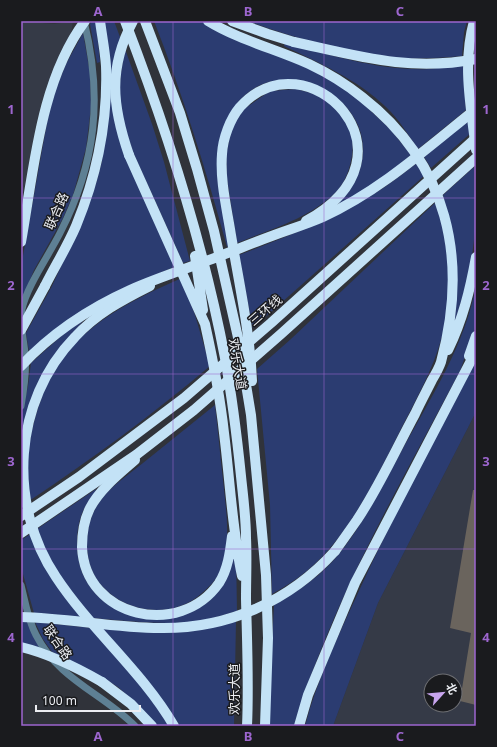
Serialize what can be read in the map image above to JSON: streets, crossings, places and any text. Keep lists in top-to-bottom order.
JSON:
{
  "streets": {
    "highway": ["三环线", "欢乐大道"],
    "street": ["联合路"]
  },
  "scale_bar": "100 m",
  "north": "top right",
  "grid": {
    "columns": ["A", "B", "C"],
    "rows": [
      "1",
      "2",
      "3",
      "4"
    ]
  }
}
